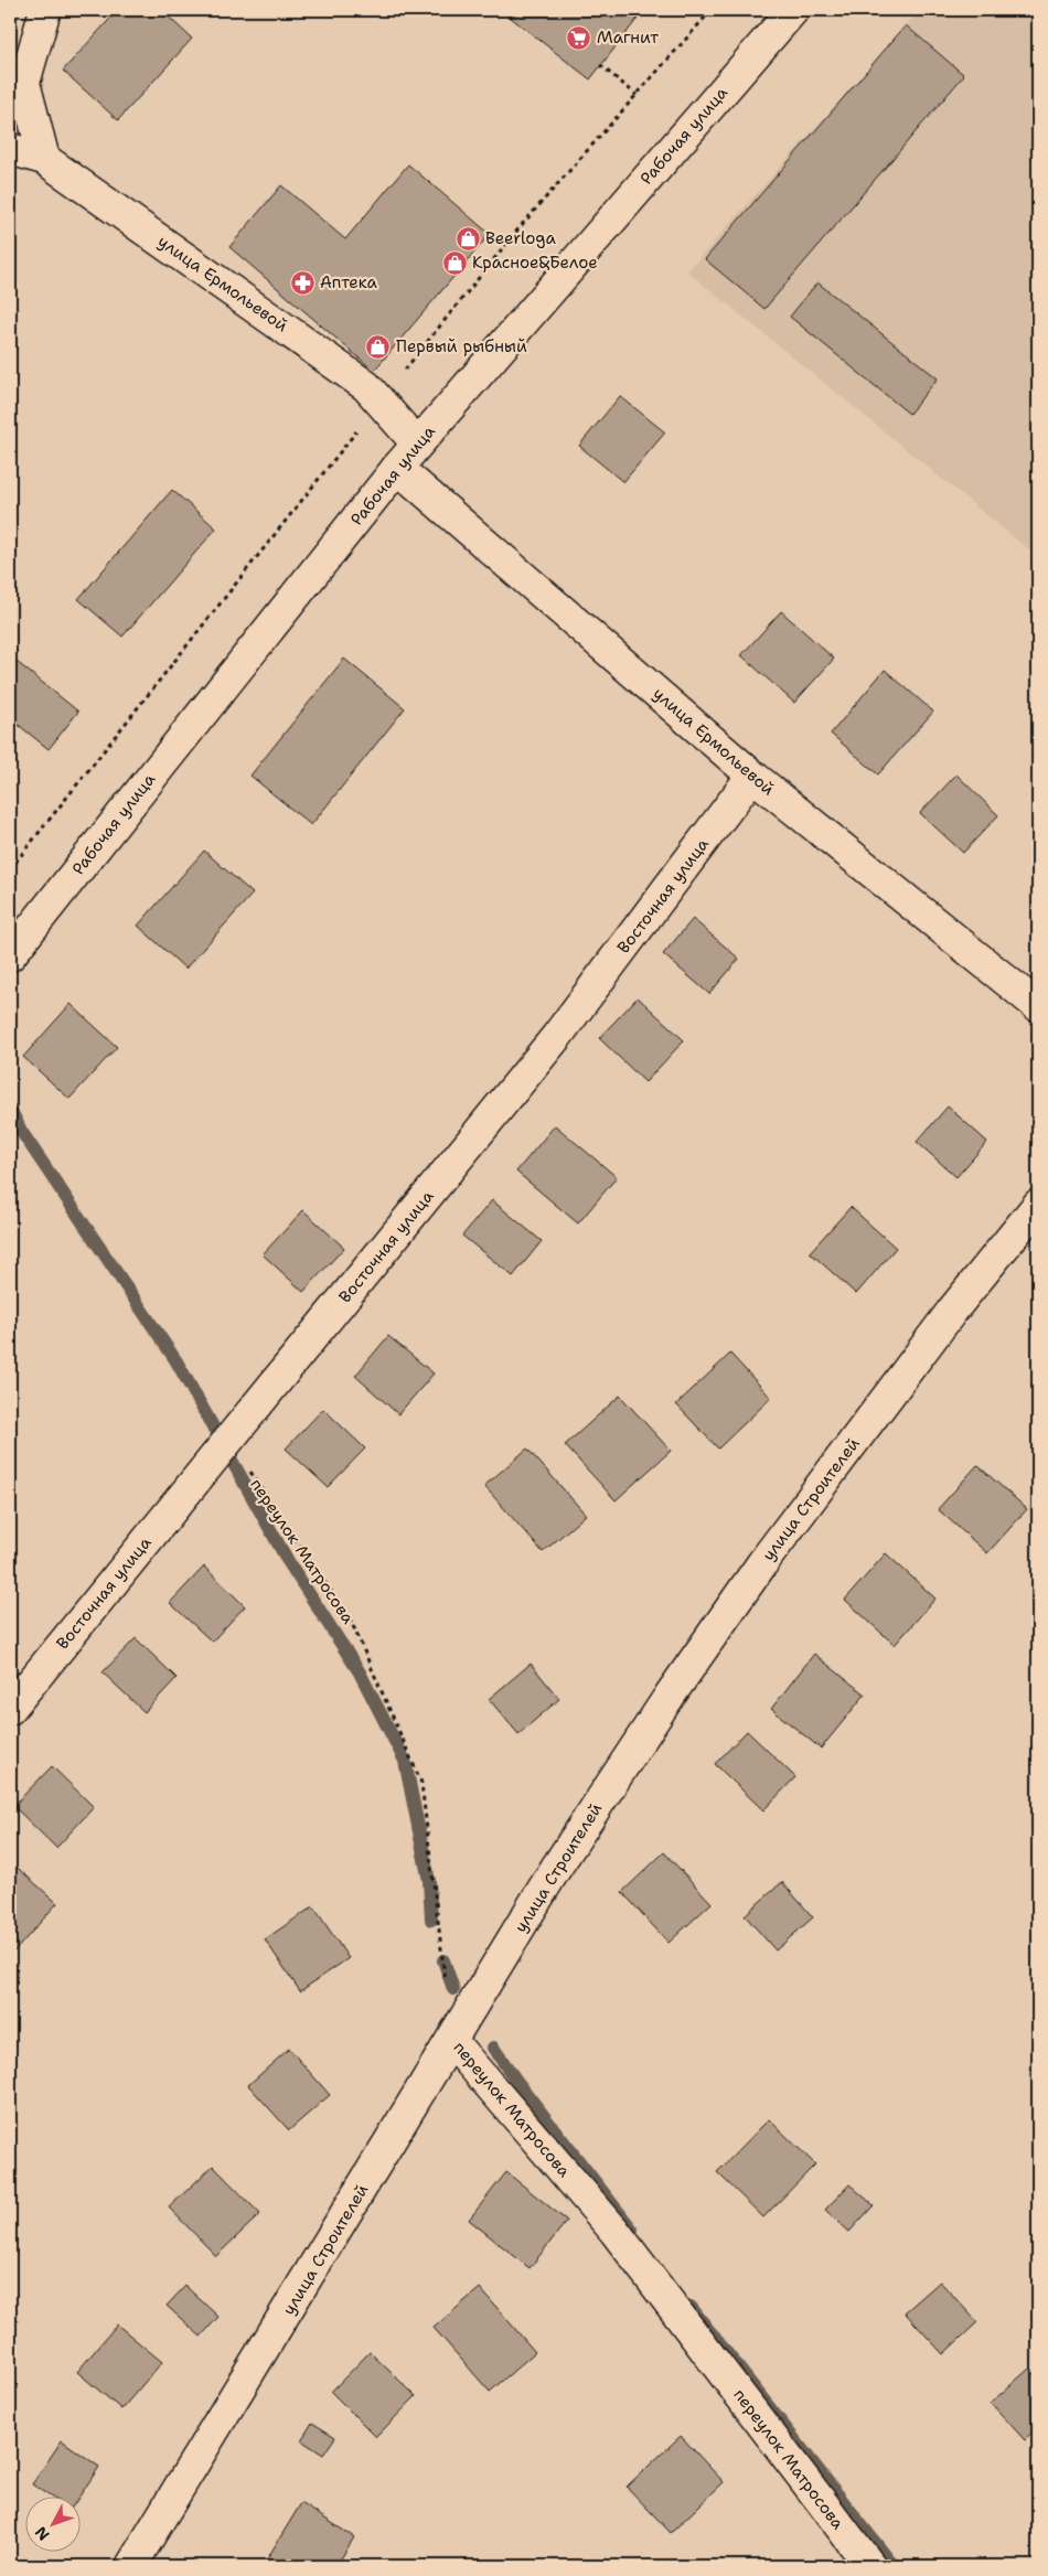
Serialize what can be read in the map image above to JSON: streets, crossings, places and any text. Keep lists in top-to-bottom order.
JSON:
{
  "streets": {
    "street": [
      "Рабочая улица",
      "улица Ермольевой",
      "Восточная улица",
      "улица Строителей",
      "переулок Матросова"
    ]
  },
  "crossings": [
    ["Рабочая улица", "улица Ермольевой"],
    ["улица Ермольевой", "Восточная улица"],
    ["Восточная улица", "переулок Матросова"],
    ["улица Строителей", "переулок Матросова"]
  ],
  "places": {
    "supermarket": ["Магнит"],
    "shop": ["Beerloga", "Красное&Белое", "Первый рыбный"],
    "pharmacy": ["Аптека"]
  },
  "north": "bottom left"
}
